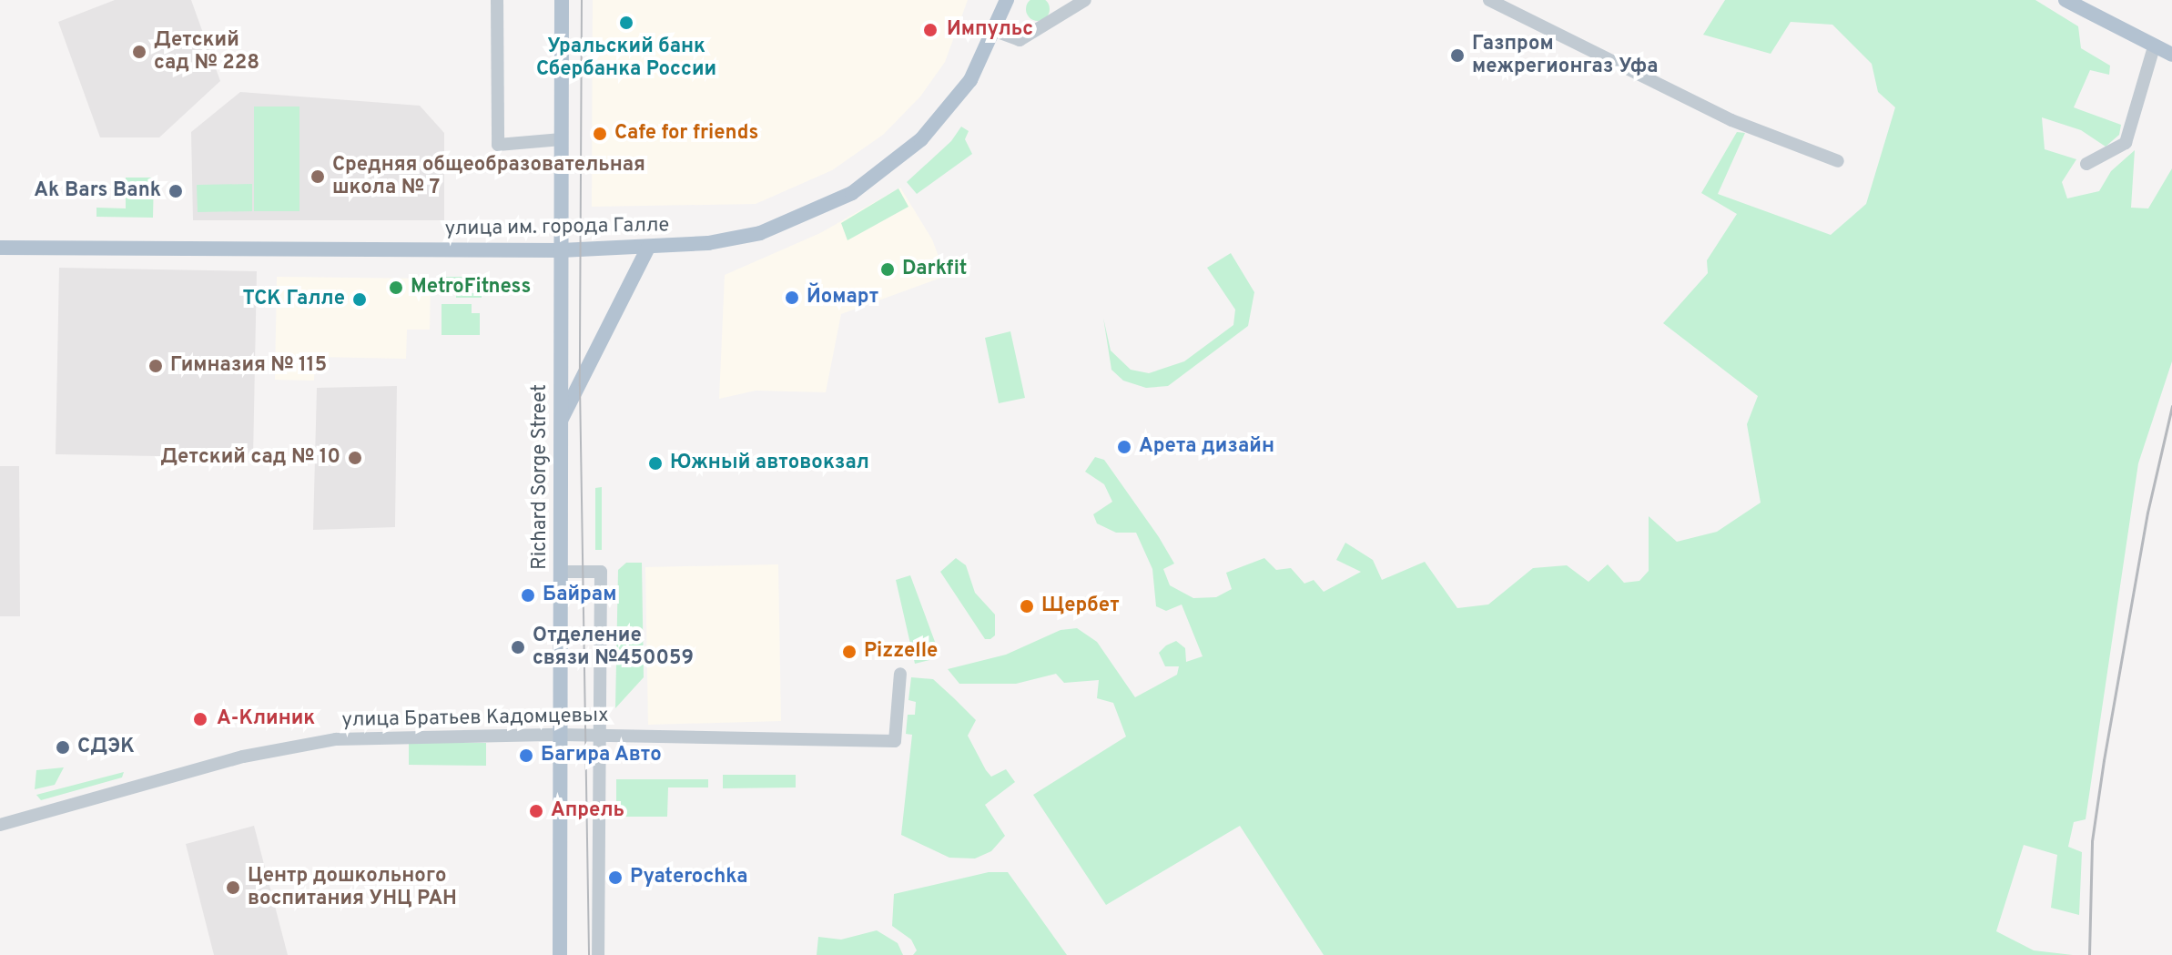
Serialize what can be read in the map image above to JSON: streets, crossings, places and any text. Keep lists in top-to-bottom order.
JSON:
{
  "streets": {
    "main road": ["улица им. города Галле", "Richard Sorge Street"],
    "street": ["улица Братьев Кадомцевых"]
  },
  "crossings": [
    ["улица им. города Галле", "Richard Sorge Street"],
    ["Richard Sorge Street", "улица Братьев Кадомцевых"]
  ],
  "places": [
    "Уральский банк Сбербанка России",
    "Импульс",
    "Детский сад № 228",
    "Газпром межрегионгаз Уфа",
    "Cafe for friends",
    "Средняя общеобразовательная школа № 7",
    "Ak Bars Bank",
    "Darkfit",
    "MetroFitness",
    "Йомарт",
    "ТСК Галле",
    "Гимназия № 115",
    "Арета дизайн",
    "Детский сад № 10",
    "Южный автовокзал",
    "Байрам",
    "Щербет",
    "Отделение связи №450059",
    "Pizzelle",
    "А-Клиник",
    "СДЭК",
    "Багира Авто",
    "Апрель",
    "Pyaterochka",
    "Центр дошкольного воспитания УНЦ РАН"
  ]
}
